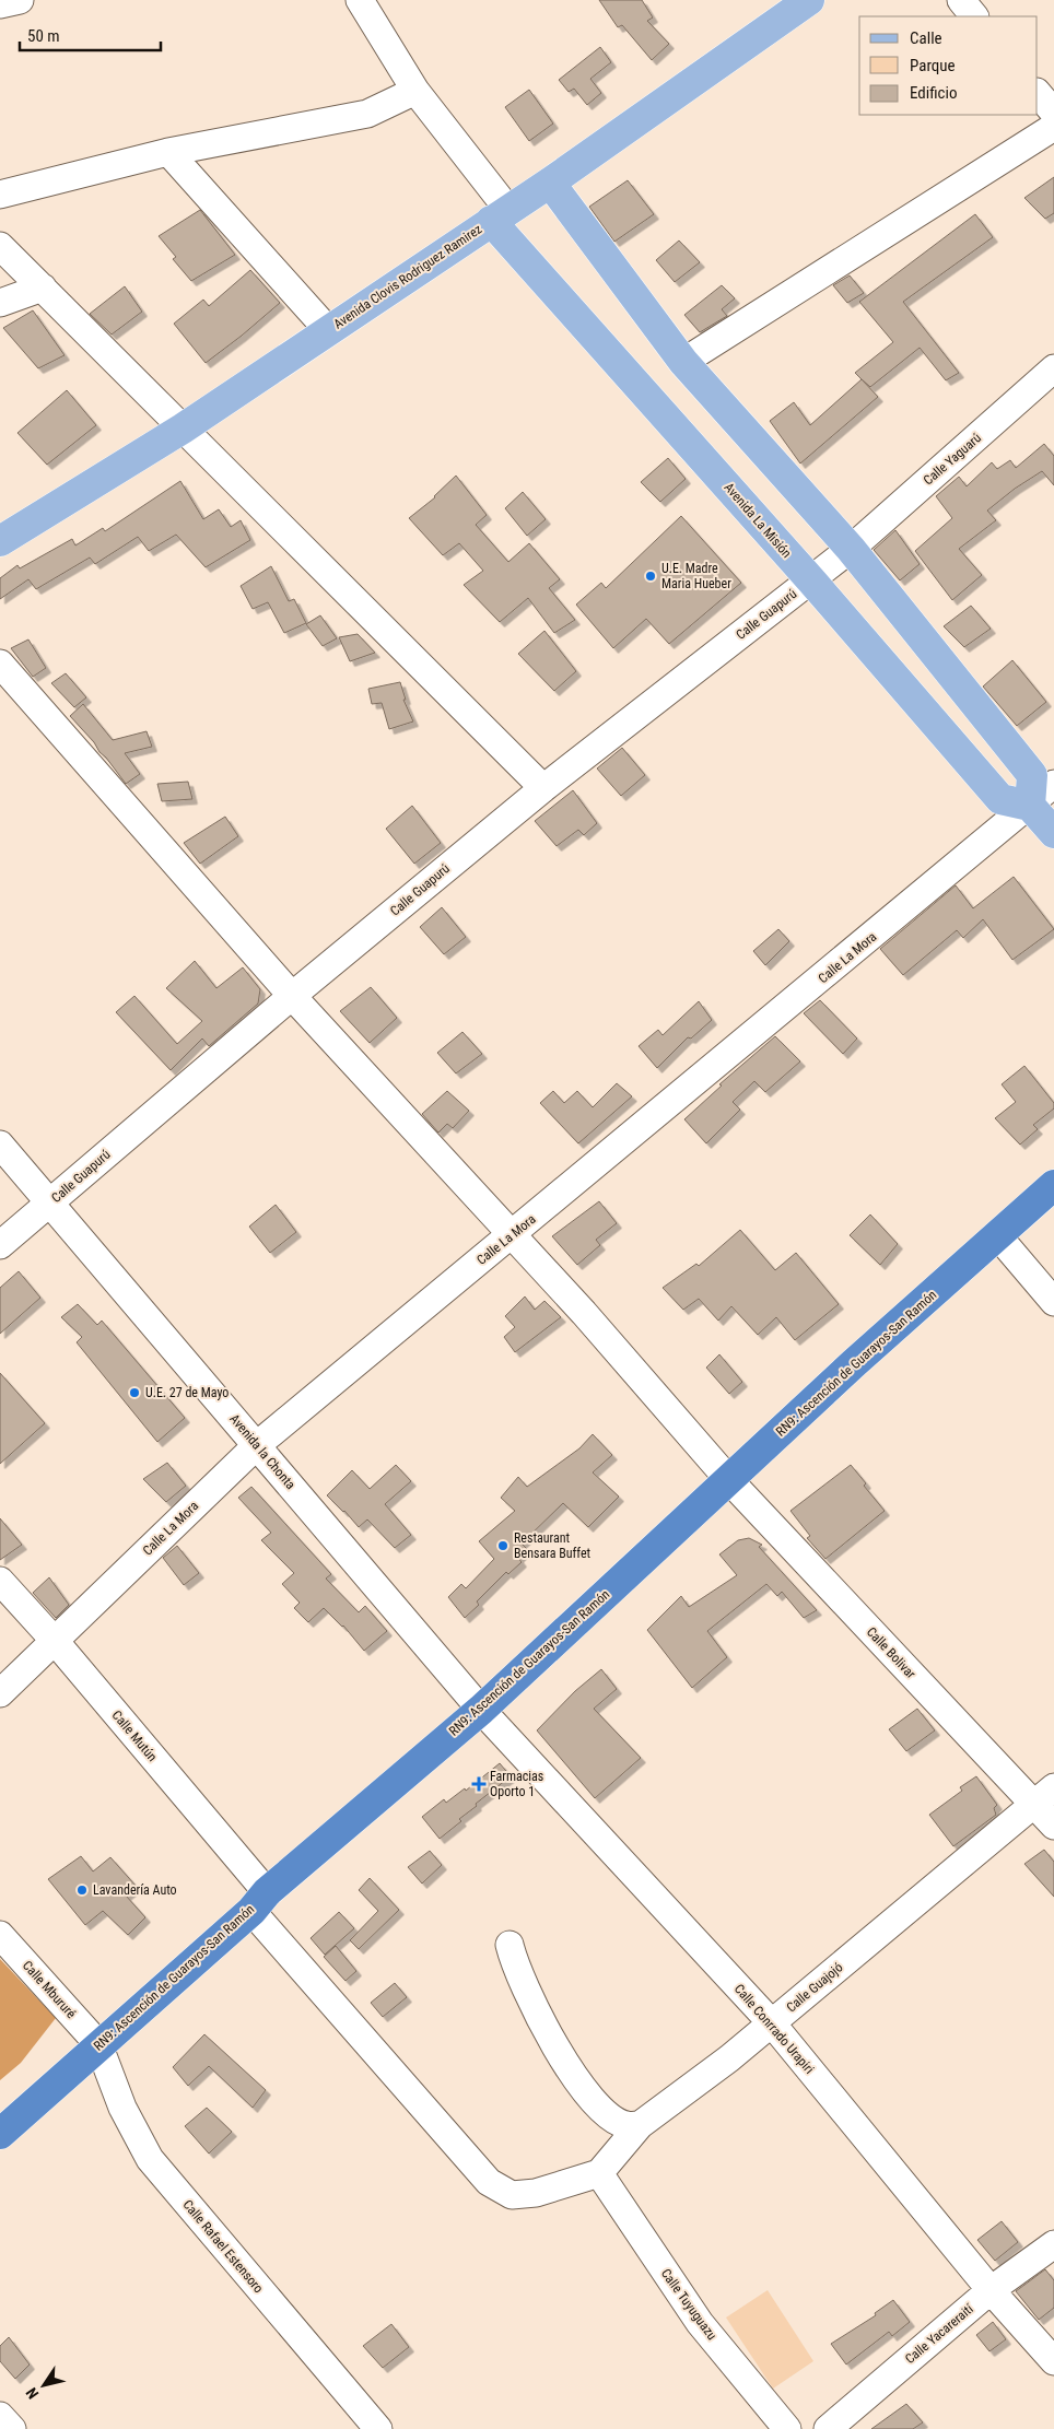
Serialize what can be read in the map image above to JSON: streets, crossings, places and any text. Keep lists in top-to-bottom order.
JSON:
{
  "streets": {
    "highway": ["RN9: Ascención de Guarayos-San Ramón"],
    "main road": ["Avenida Clovis Rodriguez Ramirez", "Avenida La Misión"],
    "street": [
      "Calle Yaguarú",
      "Calle Guapurú",
      "Calle La Mora",
      "Avenida la Chonta",
      "Calle Bolivar",
      "Calle Mutún",
      "Calle Guajojó",
      "Calle Mbururé",
      "Calle Conrrado Urapiri",
      "Calle Rafael Estensoro",
      "Calle Tuyuguazu",
      "Calle Yacareraití"
    ]
  },
  "crossings": [
    ["Avenida Clovis Rodriguez Ramirez", "Avenida La Misión"],
    ["Calle Yaguarú", "Calle Guapurú"],
    ["Avenida La Misión", "Calle Guapurú"],
    ["Avenida La Misión", "Calle La Mora"],
    ["Calle Guapurú", "Avenida la Chonta"],
    ["Calle Guapurú", "Calle Bolivar"],
    ["Calle La Mora", "Avenida la Chonta"],
    ["Calle La Mora", "Calle Bolivar"],
    ["Calle La Mora", "Calle Mutún"],
    ["RN9: Ascención de Guarayos-San Ramón", "Avenida la Chonta"],
    ["RN9: Ascención de Guarayos-San Ramón", "Calle Bolivar"],
    ["RN9: Ascención de Guarayos-San Ramón", "Calle Mutún"],
    ["RN9: Ascención de Guarayos-San Ramón", "Calle Mbururé"],
    ["RN9: Ascención de Guarayos-San Ramón", "Calle Conrrado Urapiri"],
    ["RN9: Ascención de Guarayos-San Ramón", "Calle Rafael Estensoro"],
    ["Avenida la Chonta", "Calle Conrrado Urapiri"],
    ["Calle Bolivar", "Calle Guajojó"],
    ["Calle Mutún", "Calle Guajojó"],
    ["Calle Mutún", "Calle Tuyuguazu"],
    ["Calle Guajojó", "Calle Conrrado Urapiri"],
    ["Calle Guajojó", "Calle Tuyuguazu"],
    ["Calle Mbururé", "Calle Rafael Estensoro"],
    ["Calle Conrrado Urapiri", "Calle Yacareraití"]
  ],
  "places": {
    "other": [
      "U.E. Madre Maria Hueber",
      "U.E. 27 de Mayo",
      "Restaurant Bensara Buffet",
      "Lavandería Auto"
    ],
    "health": ["Farmacias Oporto 1"]
  },
  "legend": ["Calle", "Parque", "Edificio"],
  "scale_bar": "50 m",
  "north": "bottom left"
}
